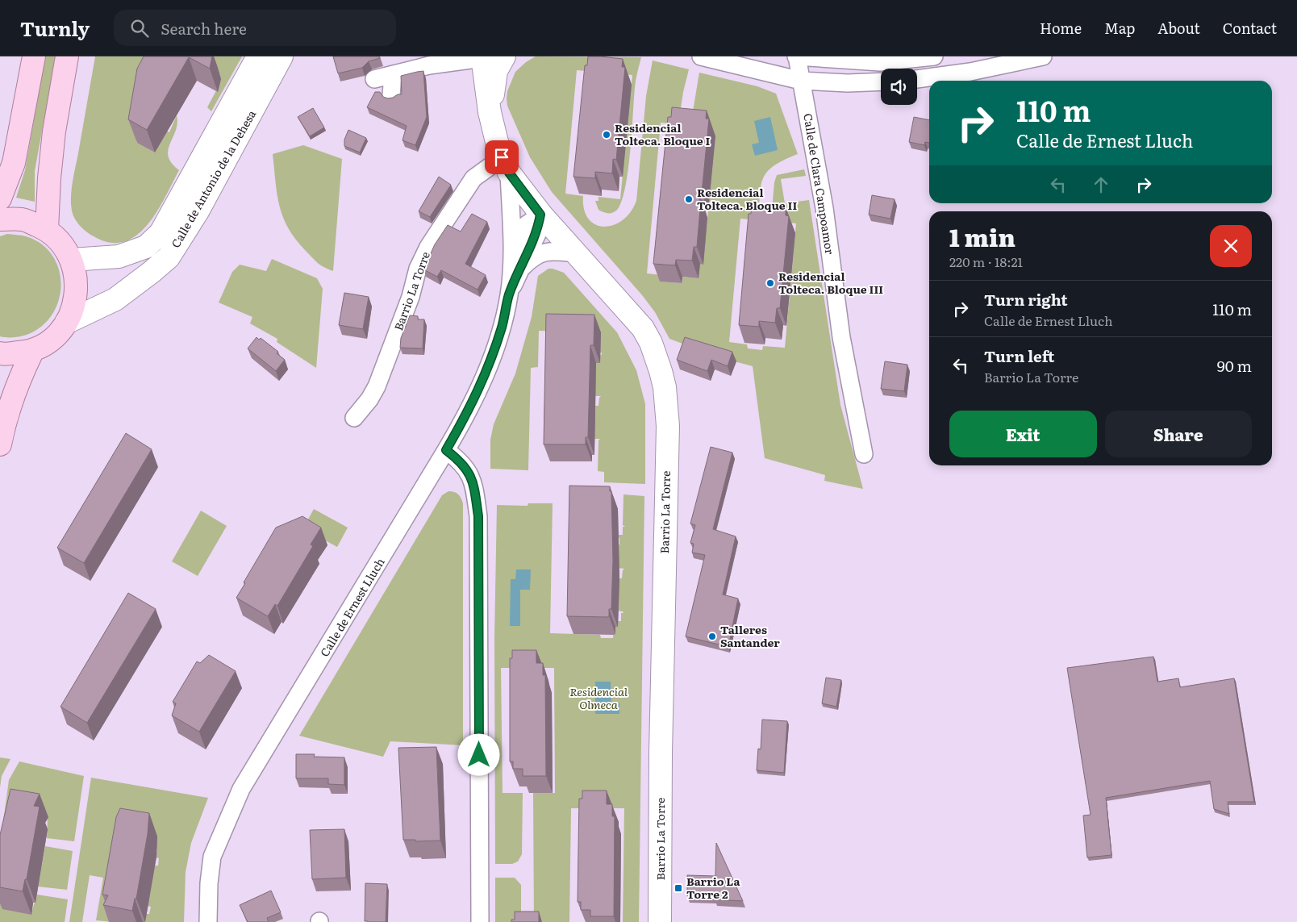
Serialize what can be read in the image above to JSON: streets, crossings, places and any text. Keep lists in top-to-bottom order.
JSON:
{
  "streets": {
    "main road": ["Calle de Antonio de la Dehesa", "Barrio La Torre"],
    "street": ["Calle de Clara Campoamor", "Calle de Ernest Lluch"]
  },
  "crossings": [
    ["Barrio La Torre", "Calle de Ernest Lluch"]
  ],
  "parks": ["Residencial Olmeca"],
  "places": {
    "other": [
      "Residencial Tolteca. Bloque I",
      "Residencial Tolteca. Bloque II",
      "Residencial Tolteca. Bloque III",
      "Talleres Santander"
    ],
    "transit": ["Barrio La Torre 2"]
  },
  "page": {
    "header": "Turnly",
    "search": "Search here",
    "nav": [
      "Home",
      "Map",
      "About",
      "Contact"
    ],
    "turn": ["110 m", "Calle de Ernest Lluch"],
    "heading": ["1 min", "220 m · 18:21"],
    "list": [
      {
        "name": "Turn right",
        "note": "Calle de Ernest Lluch",
        "value": "110 m"
      },
      {
        "name": "Turn left",
        "note": "Barrio La Torre",
        "value": "90 m"
      }
    ],
    "buttons": ["Exit", "Share"]
  }
}
